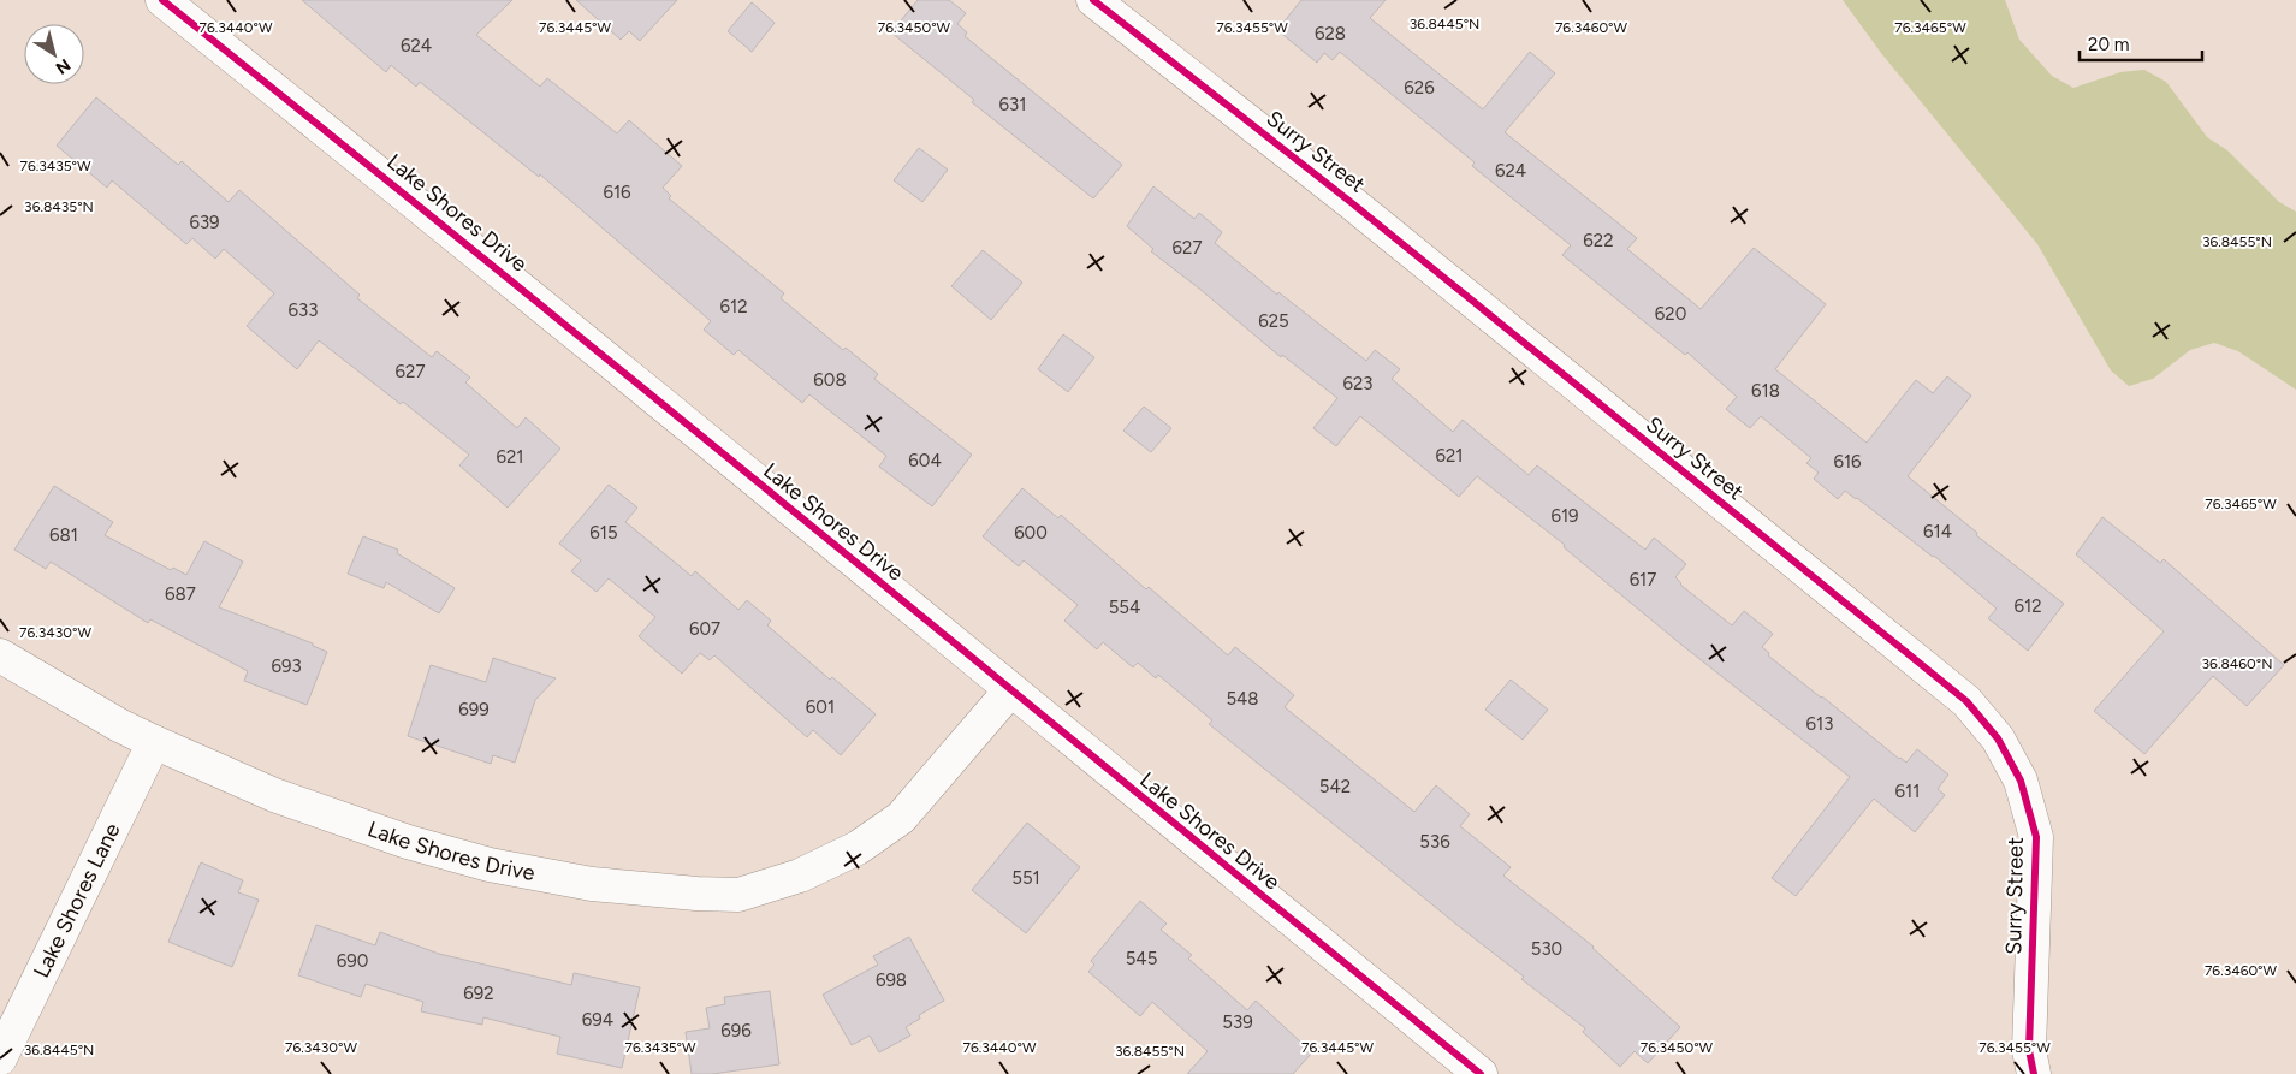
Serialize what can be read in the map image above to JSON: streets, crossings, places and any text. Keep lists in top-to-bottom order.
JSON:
{
  "streets": {
    "street": ["Surry Street", "Lake Shores Drive", "Lake Shores Lane"]
  },
  "crossings": [
    ["Lake Shores Drive", "Lake Shores Lane"]
  ],
  "house_numbers": [
    "628",
    "624",
    "626",
    "631",
    "624",
    "616",
    "639",
    "622",
    "627",
    "612",
    "633",
    "620",
    "625",
    "627",
    "608",
    "623",
    "618",
    "621",
    "621",
    "604",
    "616",
    "619",
    "614",
    "615",
    "600",
    "681",
    "617",
    "687",
    "612",
    "554",
    "607",
    "693",
    "548",
    "601",
    "699",
    "613",
    "542",
    "611",
    "536",
    "551",
    "530",
    "545",
    "690",
    "698",
    "692",
    "694",
    "539",
    "696"
  ],
  "scale_bar": "20 m",
  "north": "bottom right",
  "coordinates": [
    "36.8445°N",
    "76.3440°W",
    "76.3445°W",
    "76.3450°W",
    "76.3455°W",
    "76.3460°W",
    "76.3465°W",
    "76.3435°W",
    "36.8435°N",
    "36.8455°N",
    "76.3430°W",
    "36.8460°N"
  ]
}
